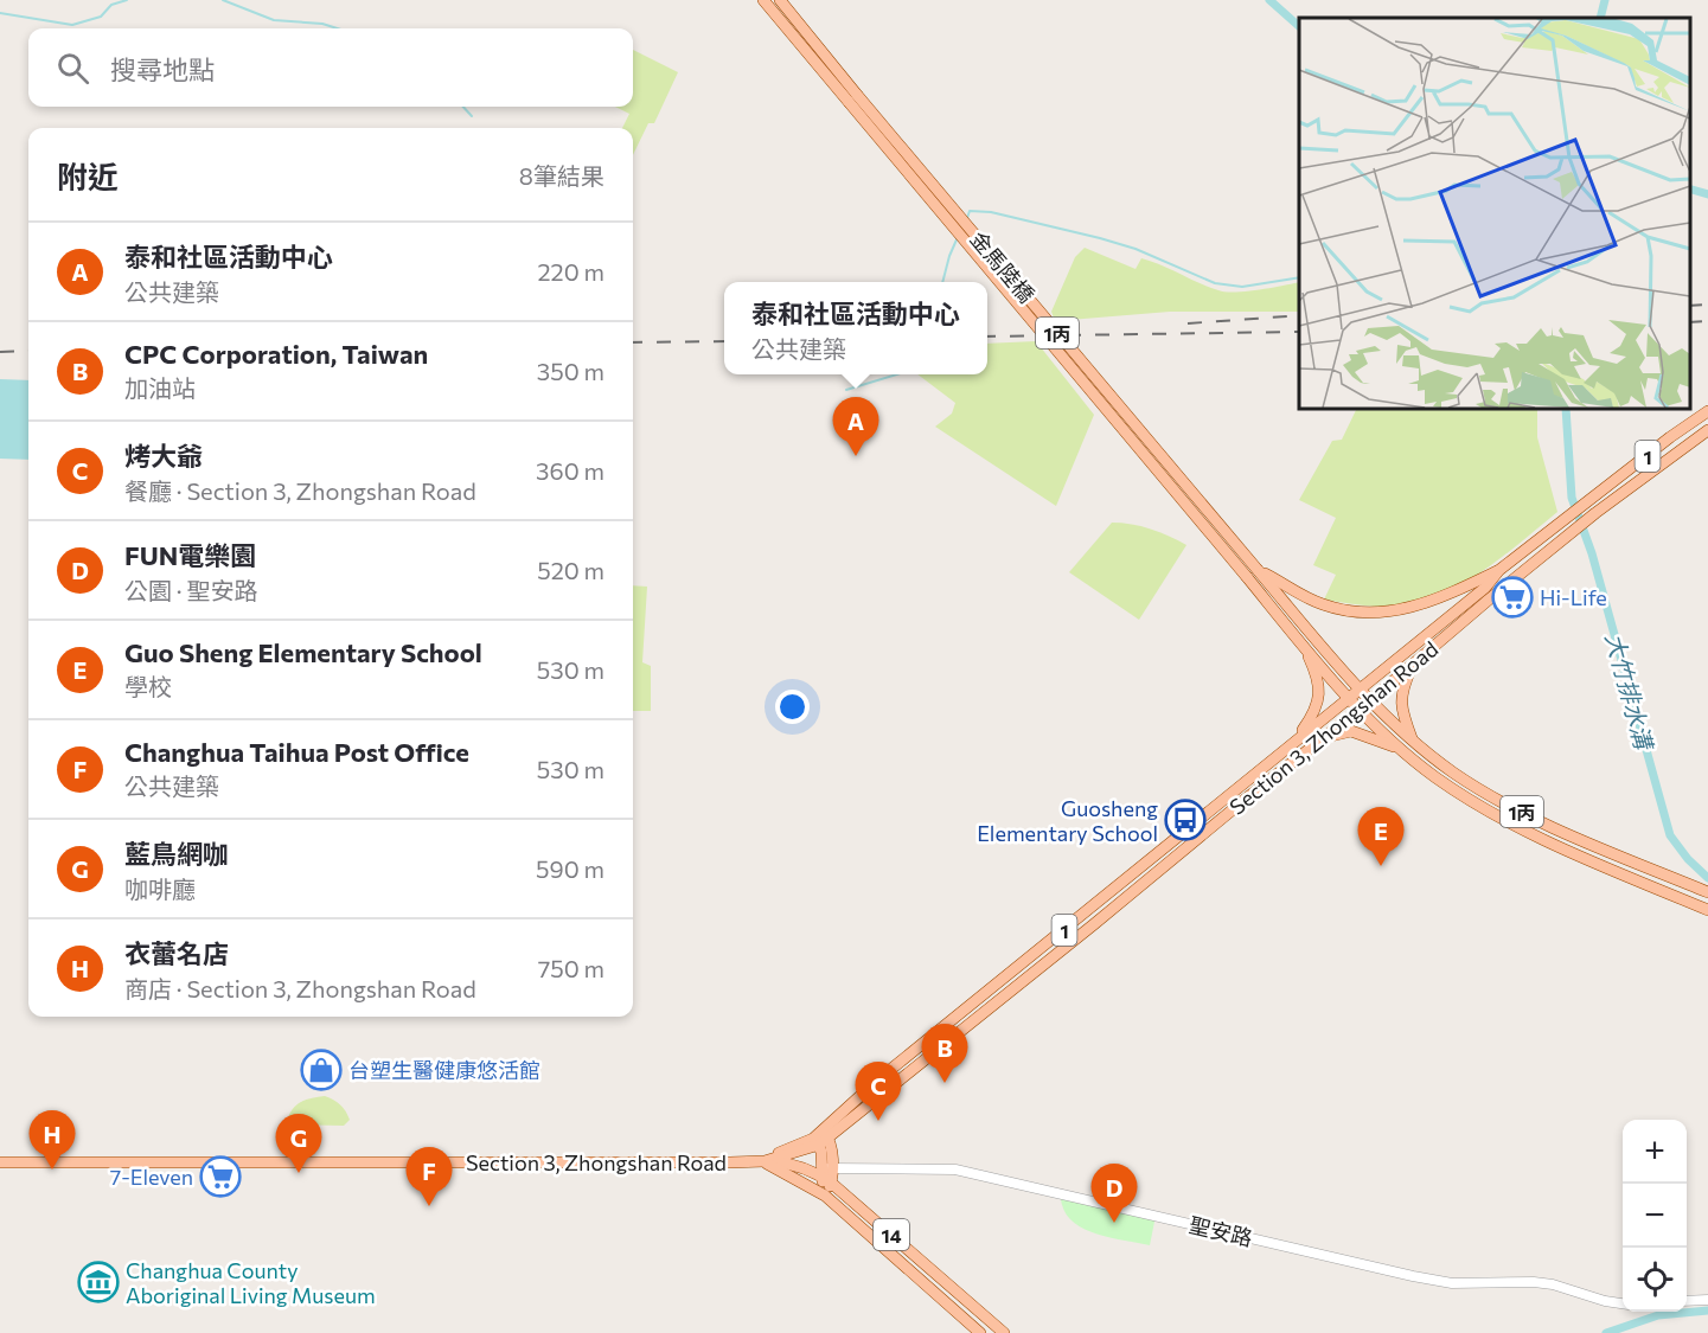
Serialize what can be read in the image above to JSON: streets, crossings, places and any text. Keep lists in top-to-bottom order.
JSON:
{
  "streets": {
    "main road": [
      "金馬陸橋",
      "1丙",
      "1",
      "Section 3, Zhongshan Road",
      "14"
    ],
    "street": ["聖安路"]
  },
  "crossings": [
    ["金馬陸橋", "1丙"],
    ["金馬陸橋", "1"],
    ["1丙", "1"],
    ["1丙", "Section 3, Zhongshan Road"],
    ["1", "Section 3, Zhongshan Road"],
    ["Section 3, Zhongshan Road", "14"],
    ["聖安路", "14"]
  ],
  "water": ["大竹排水溝"],
  "places": {
    "supermarket": ["Hi-Life", "7-Eleven"],
    "bus stop": ["Guosheng Elementary School"],
    "shop": ["台塑生醫健康悠活館"],
    "museum": ["Changhua County Aboriginal Living Museum"]
  },
  "page": {
    "search": "搜尋地點",
    "heading": ["附近", "8筆結果"],
    "list": [
      {
        "mark": "A",
        "name": "泰和社區活動中心",
        "note": "公共建築",
        "value": "220 m"
      },
      {
        "mark": "B",
        "name": "CPC Corporation, Taiwan",
        "note": "加油站",
        "value": "350 m"
      },
      {
        "mark": "C",
        "name": "烤大爺",
        "note": "餐廳 · Section 3, Zhongshan Road",
        "value": "360 m"
      },
      {
        "mark": "D",
        "name": "FUN電樂園",
        "note": "公園 · 聖安路",
        "value": "520 m"
      },
      {
        "mark": "E",
        "name": "Guo Sheng Elementary School",
        "note": "學校",
        "value": "530 m"
      },
      {
        "mark": "F",
        "name": "Changhua Taihua Post Office",
        "note": "公共建築",
        "value": "530 m"
      },
      {
        "mark": "G",
        "name": "藍鳥網咖",
        "note": "咖啡廳",
        "value": "590 m"
      },
      {
        "mark": "H",
        "name": "衣蕾名店",
        "note": "商店 · Section 3, Zhongshan Road",
        "value": "750 m"
      }
    ],
    "popup": ["泰和社區活動中心", "公共建築"],
    "pins": [
      "A",
      "E",
      "B",
      "C",
      "H",
      "G",
      "F",
      "D"
    ],
    "map_buttons": ["+", "−"]
  }
}
